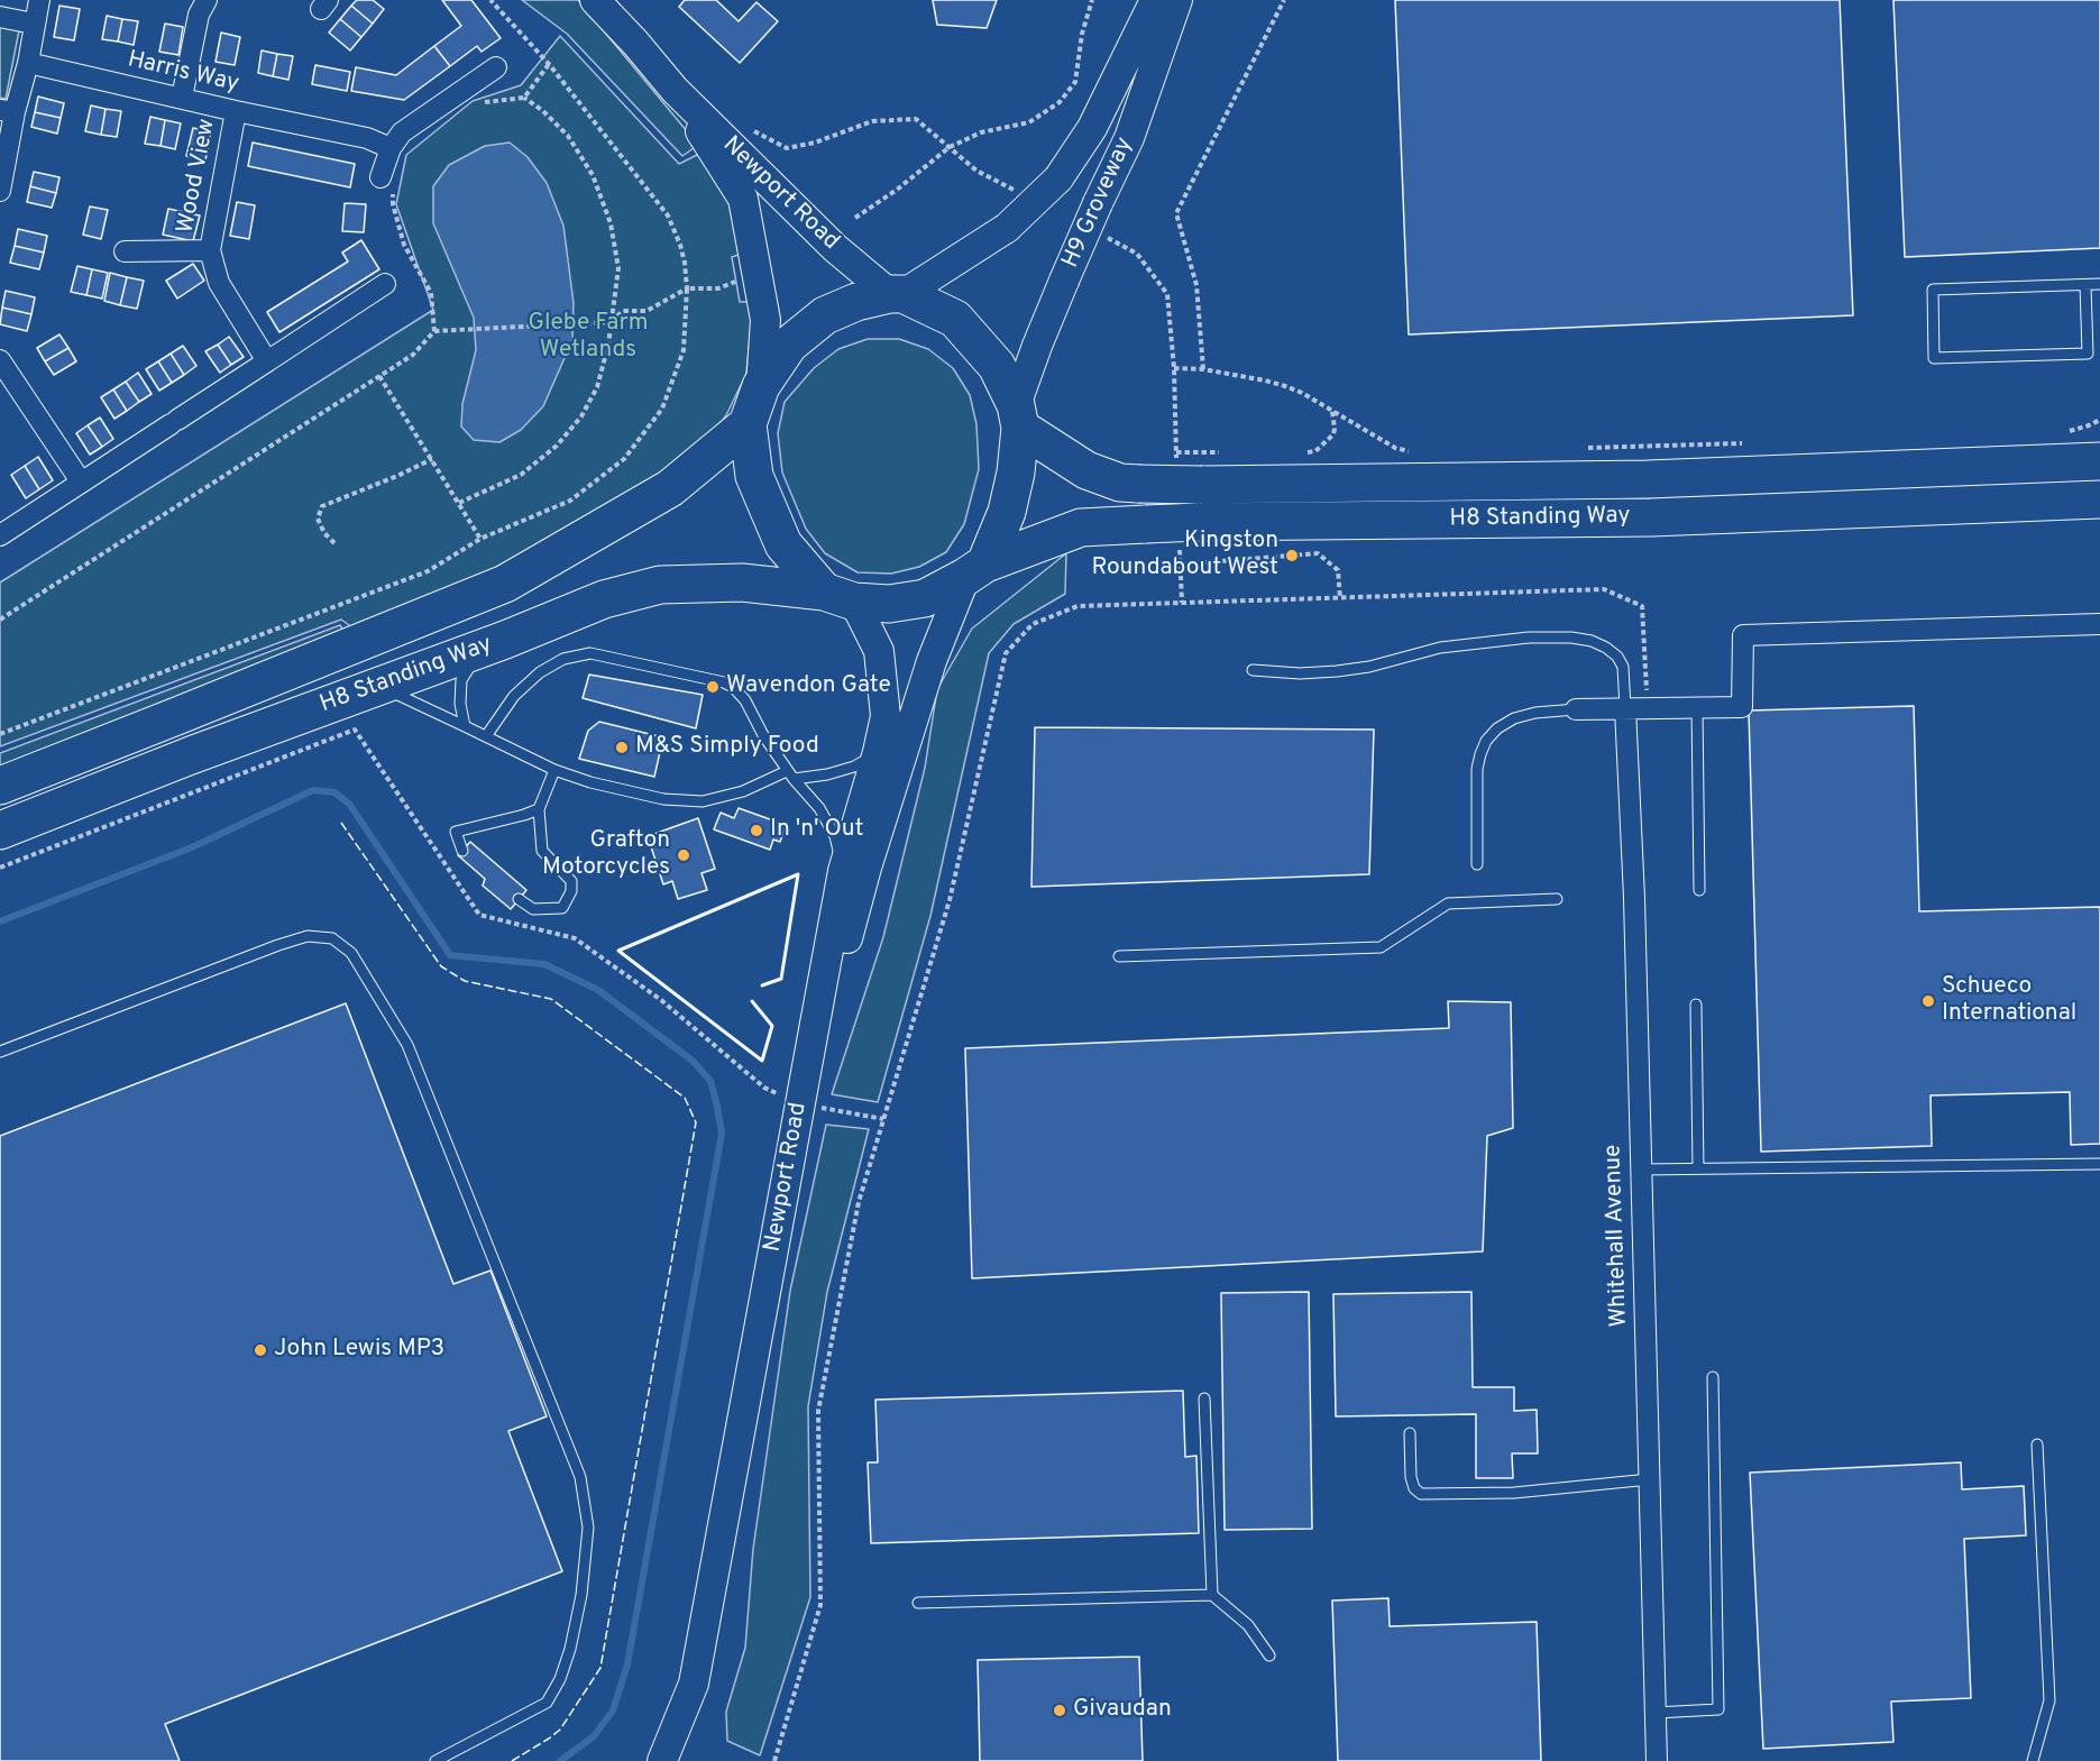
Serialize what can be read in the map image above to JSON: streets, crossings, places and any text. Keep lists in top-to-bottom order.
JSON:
{
  "streets": {
    "highway": ["H8 Standing Way"],
    "street": [
      "Harris Way",
      "Wood View",
      "Newport Road",
      "H9 Groveway",
      "Whitehall Avenue"
    ]
  },
  "crossings": [
    ["Harris Way", "Wood View"],
    ["Newport Road", "H9 Groveway"],
    ["Newport Road", "H8 Standing Way"],
    ["H9 Groveway", "H8 Standing Way"]
  ],
  "parks": ["Glebe Farm Wetlands"],
  "places": [
    "Kingston Roundabout West",
    "Wavendon Gate",
    "M&S Simply Food",
    "In 'n' Out",
    "Grafton Motorcycles",
    "Schueco International",
    "John Lewis MP3",
    "Givaudan"
  ]
}
